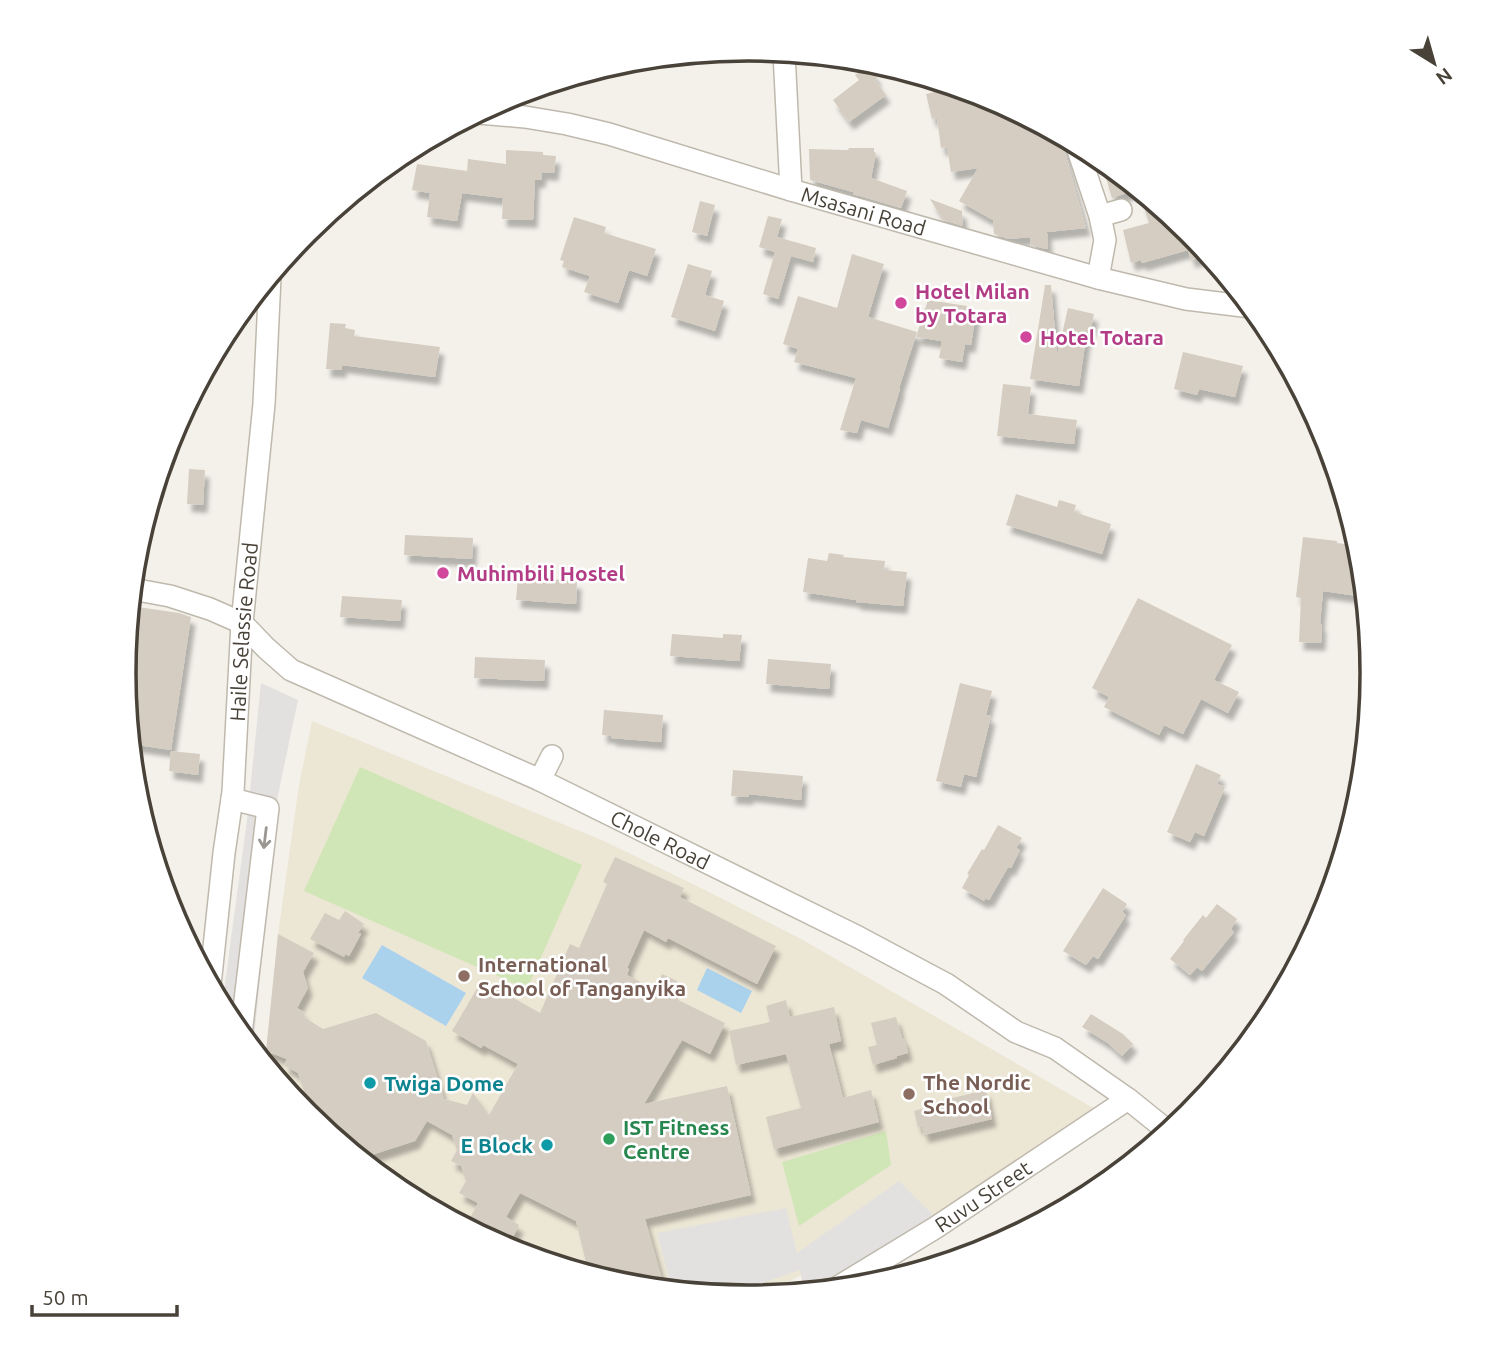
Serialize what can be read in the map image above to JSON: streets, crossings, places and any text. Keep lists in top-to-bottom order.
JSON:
{
  "streets": {
    "street": [
      "Msasani Road",
      "Haile Selassie Road",
      "Chole Road",
      "Ruvu Street"
    ]
  },
  "crossings": [
    ["Haile Selassie Road", "Chole Road"],
    ["Chole Road", "Ruvu Street"]
  ],
  "places": [
    "Hotel Milan by Totara",
    "Hotel Totara",
    "Muhimbili Hostel",
    "International School of Tanganyika",
    "Twiga Dome",
    "The Nordic School",
    "IST Fitness Centre",
    "E Block"
  ],
  "scale_bar": "50 m",
  "north": "bottom right"
}
